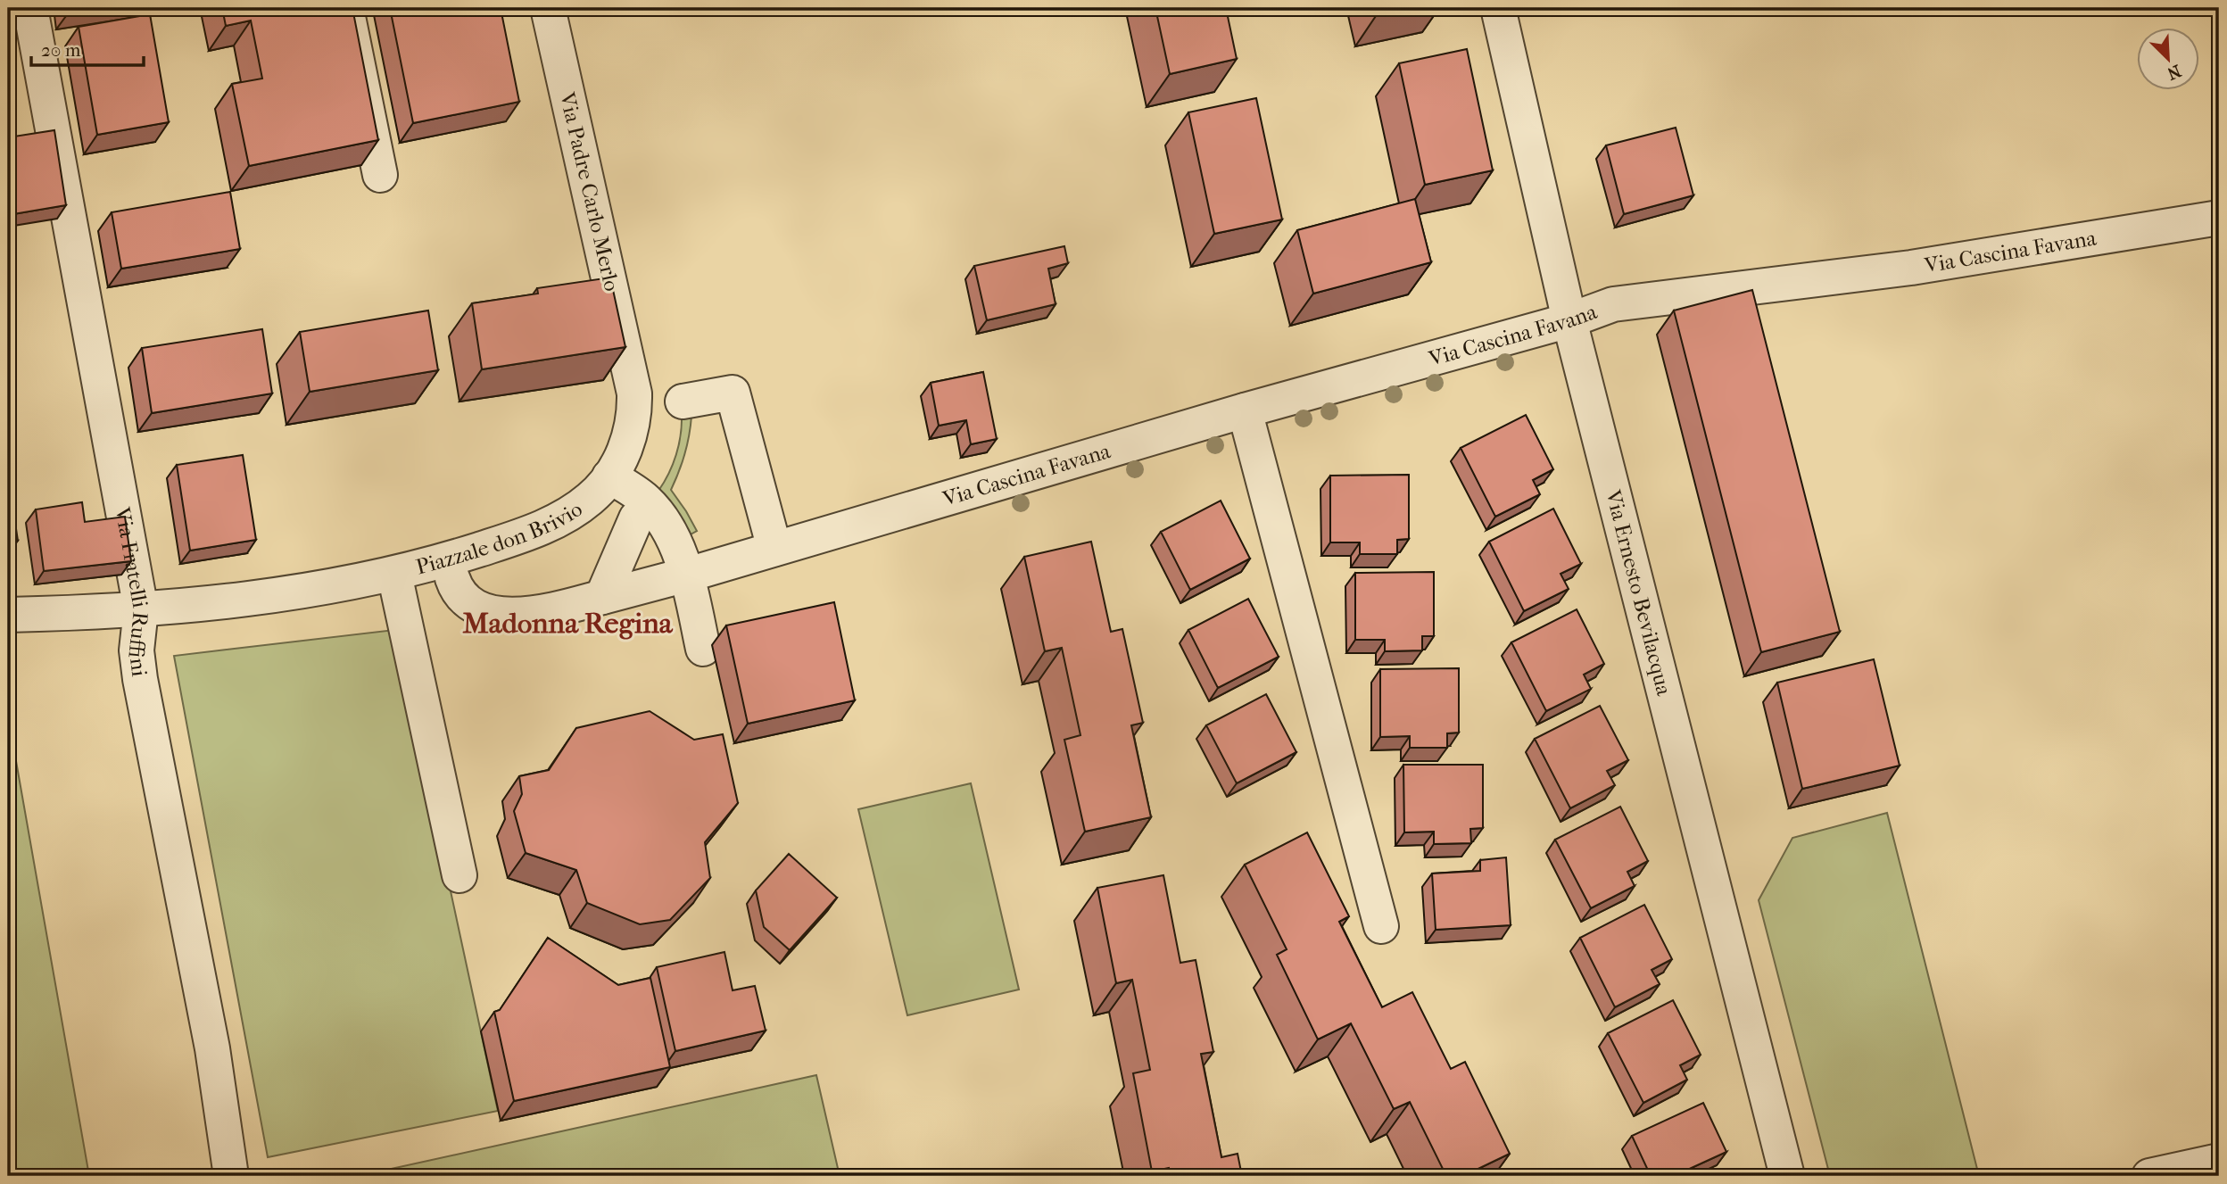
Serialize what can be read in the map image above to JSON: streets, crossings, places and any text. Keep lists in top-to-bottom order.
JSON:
{
  "streets": {
    "street": [
      "Via Padre Carlo Merlo",
      "Via Cascina Favana",
      "Piazzale don Brivio",
      "Via Fratelli Ruffini",
      "Via Ernesto Bevilacqua"
    ]
  },
  "crossings": [
    ["Via Padre Carlo Merlo", "Piazzale don Brivio"],
    ["Via Cascina Favana", "Via Ernesto Bevilacqua"],
    ["Piazzale don Brivio", "Via Fratelli Ruffini"]
  ],
  "districts": ["Madonna Regina"],
  "scale_bar": "20 m",
  "north": "bottom right"
}
